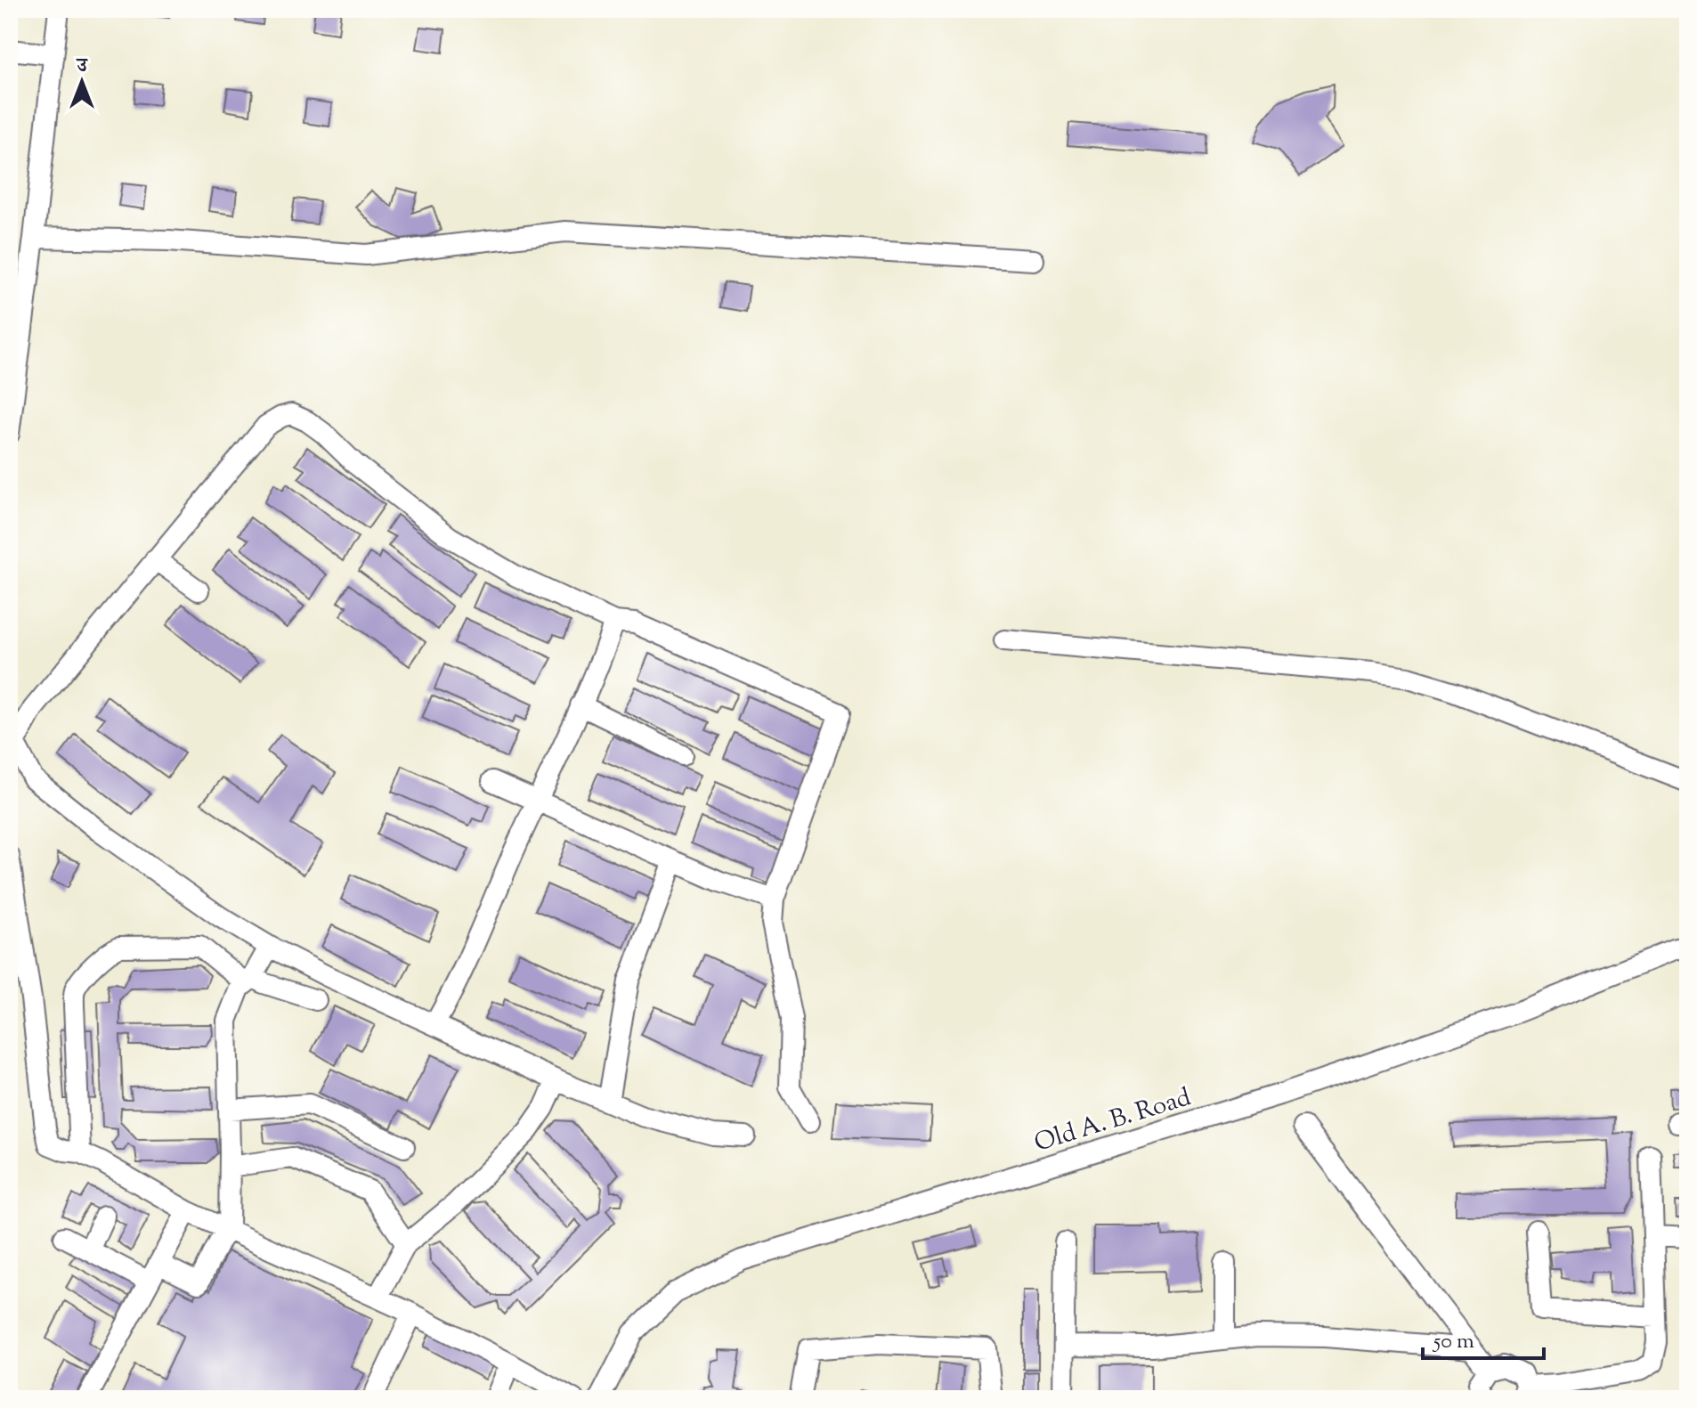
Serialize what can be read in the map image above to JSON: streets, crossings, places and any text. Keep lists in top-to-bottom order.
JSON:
{
  "streets": {
    "street": ["Old A. B. Road"]
  },
  "scale_bar": "50 m",
  "north": "top"
}
